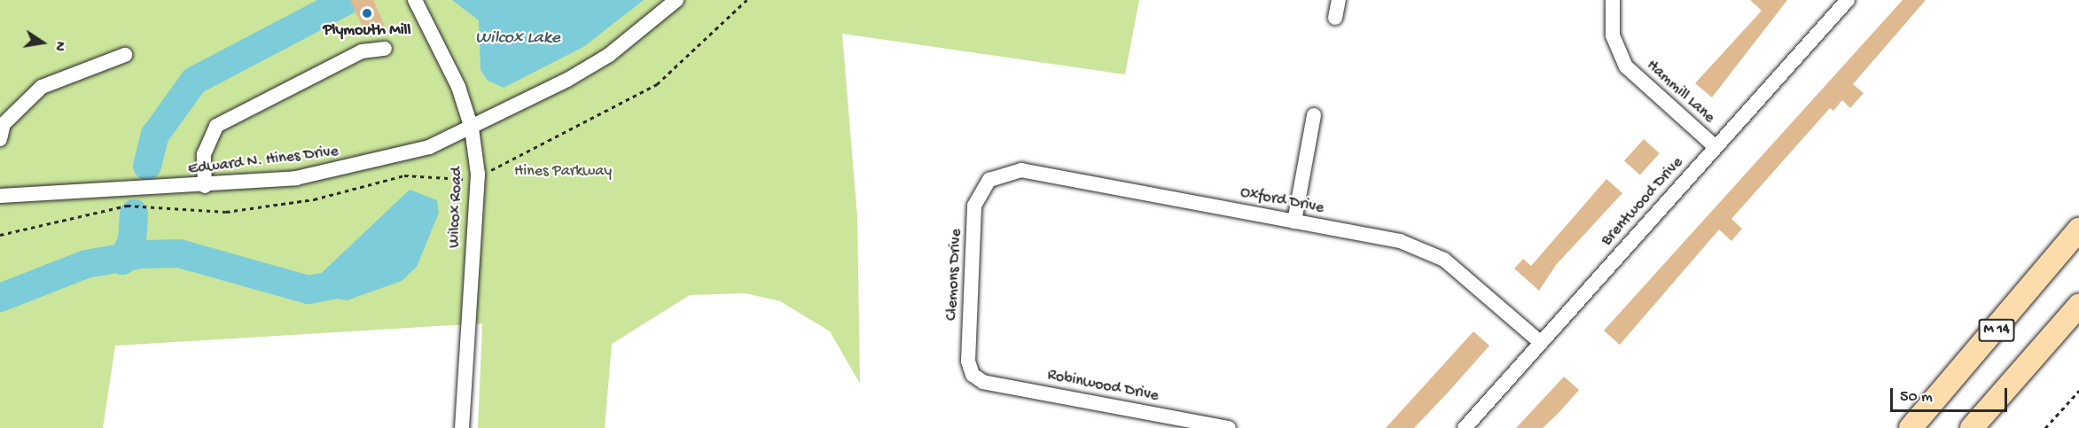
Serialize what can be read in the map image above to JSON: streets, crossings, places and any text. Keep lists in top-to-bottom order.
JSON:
{
  "streets": {
    "highway": ["M 14"],
    "street": [
      "Hammill Lane",
      "Edward N. Hines Drive",
      "Oxford Drive",
      "Brentwood Drive",
      "Wilcox Road",
      "Clemons Drive",
      "Robinwood Drive"
    ]
  },
  "crossings": [
    ["Hammill Lane", "Brentwood Drive"],
    ["Edward N. Hines Drive", "Wilcox Road"],
    ["Oxford Drive", "Brentwood Drive"],
    ["Oxford Drive", "Clemons Drive"],
    ["Clemons Drive", "Robinwood Drive"]
  ],
  "water": ["Wilcox Lake"],
  "parks": ["Hines Parkway"],
  "places": ["Plymouth Mill"],
  "scale_bar": "50 m",
  "north": "right"
}
